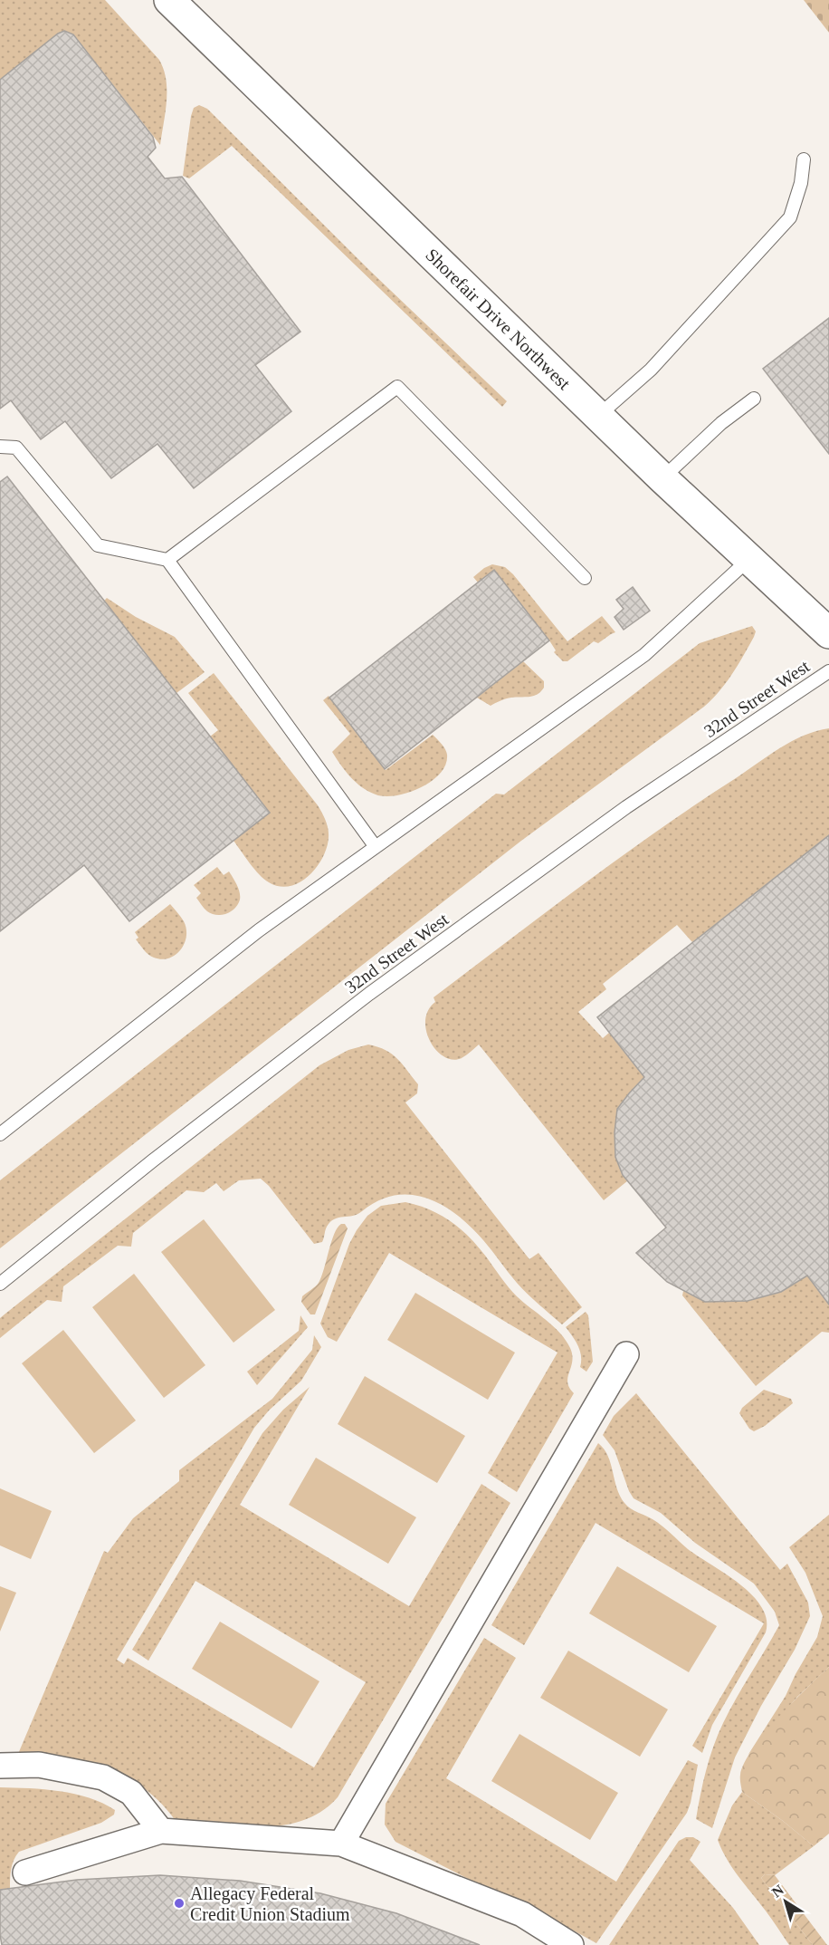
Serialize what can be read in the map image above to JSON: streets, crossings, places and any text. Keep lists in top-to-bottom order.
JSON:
{
  "streets": {
    "street": ["Shorefair Drive Northwest"],
    "lane": ["32nd Street West"]
  },
  "places": ["Allegacy Federal Credit Union Stadium"],
  "north": "top left"
}
